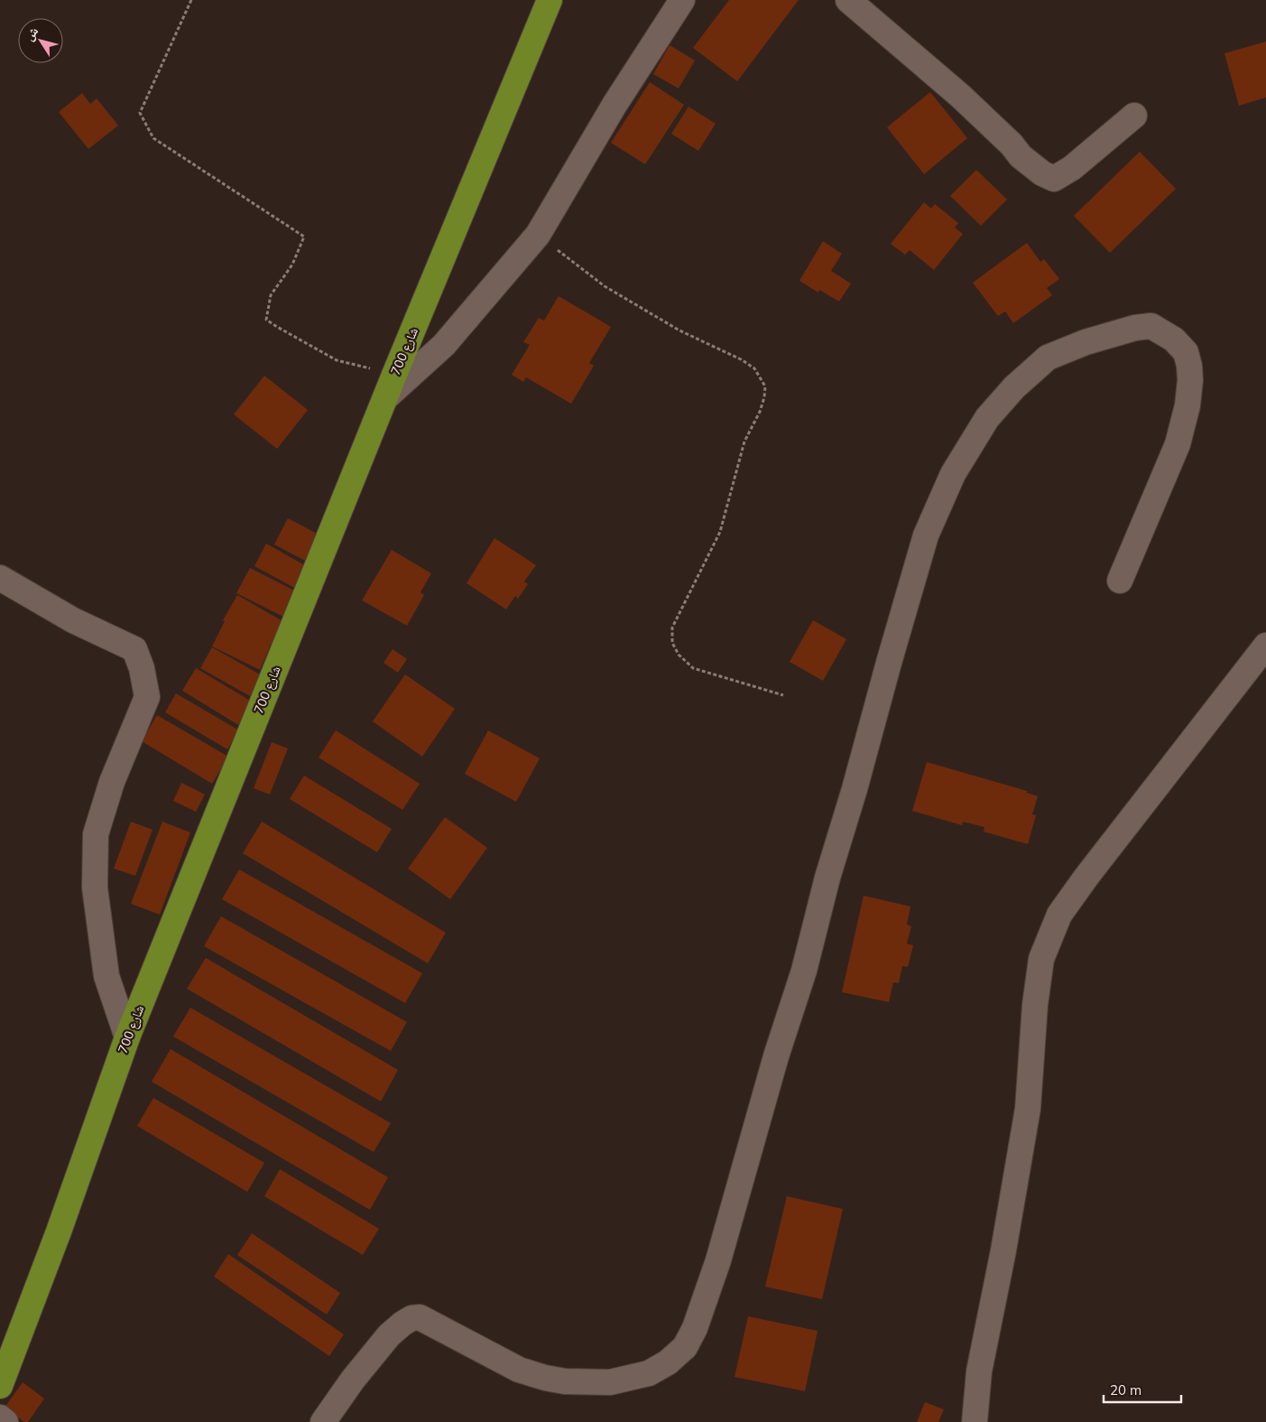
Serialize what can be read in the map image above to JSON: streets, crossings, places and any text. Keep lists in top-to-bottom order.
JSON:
{
  "streets": {
    "main road": ["شارع 700"]
  },
  "scale_bar": "20 m",
  "north": "top left"
}
